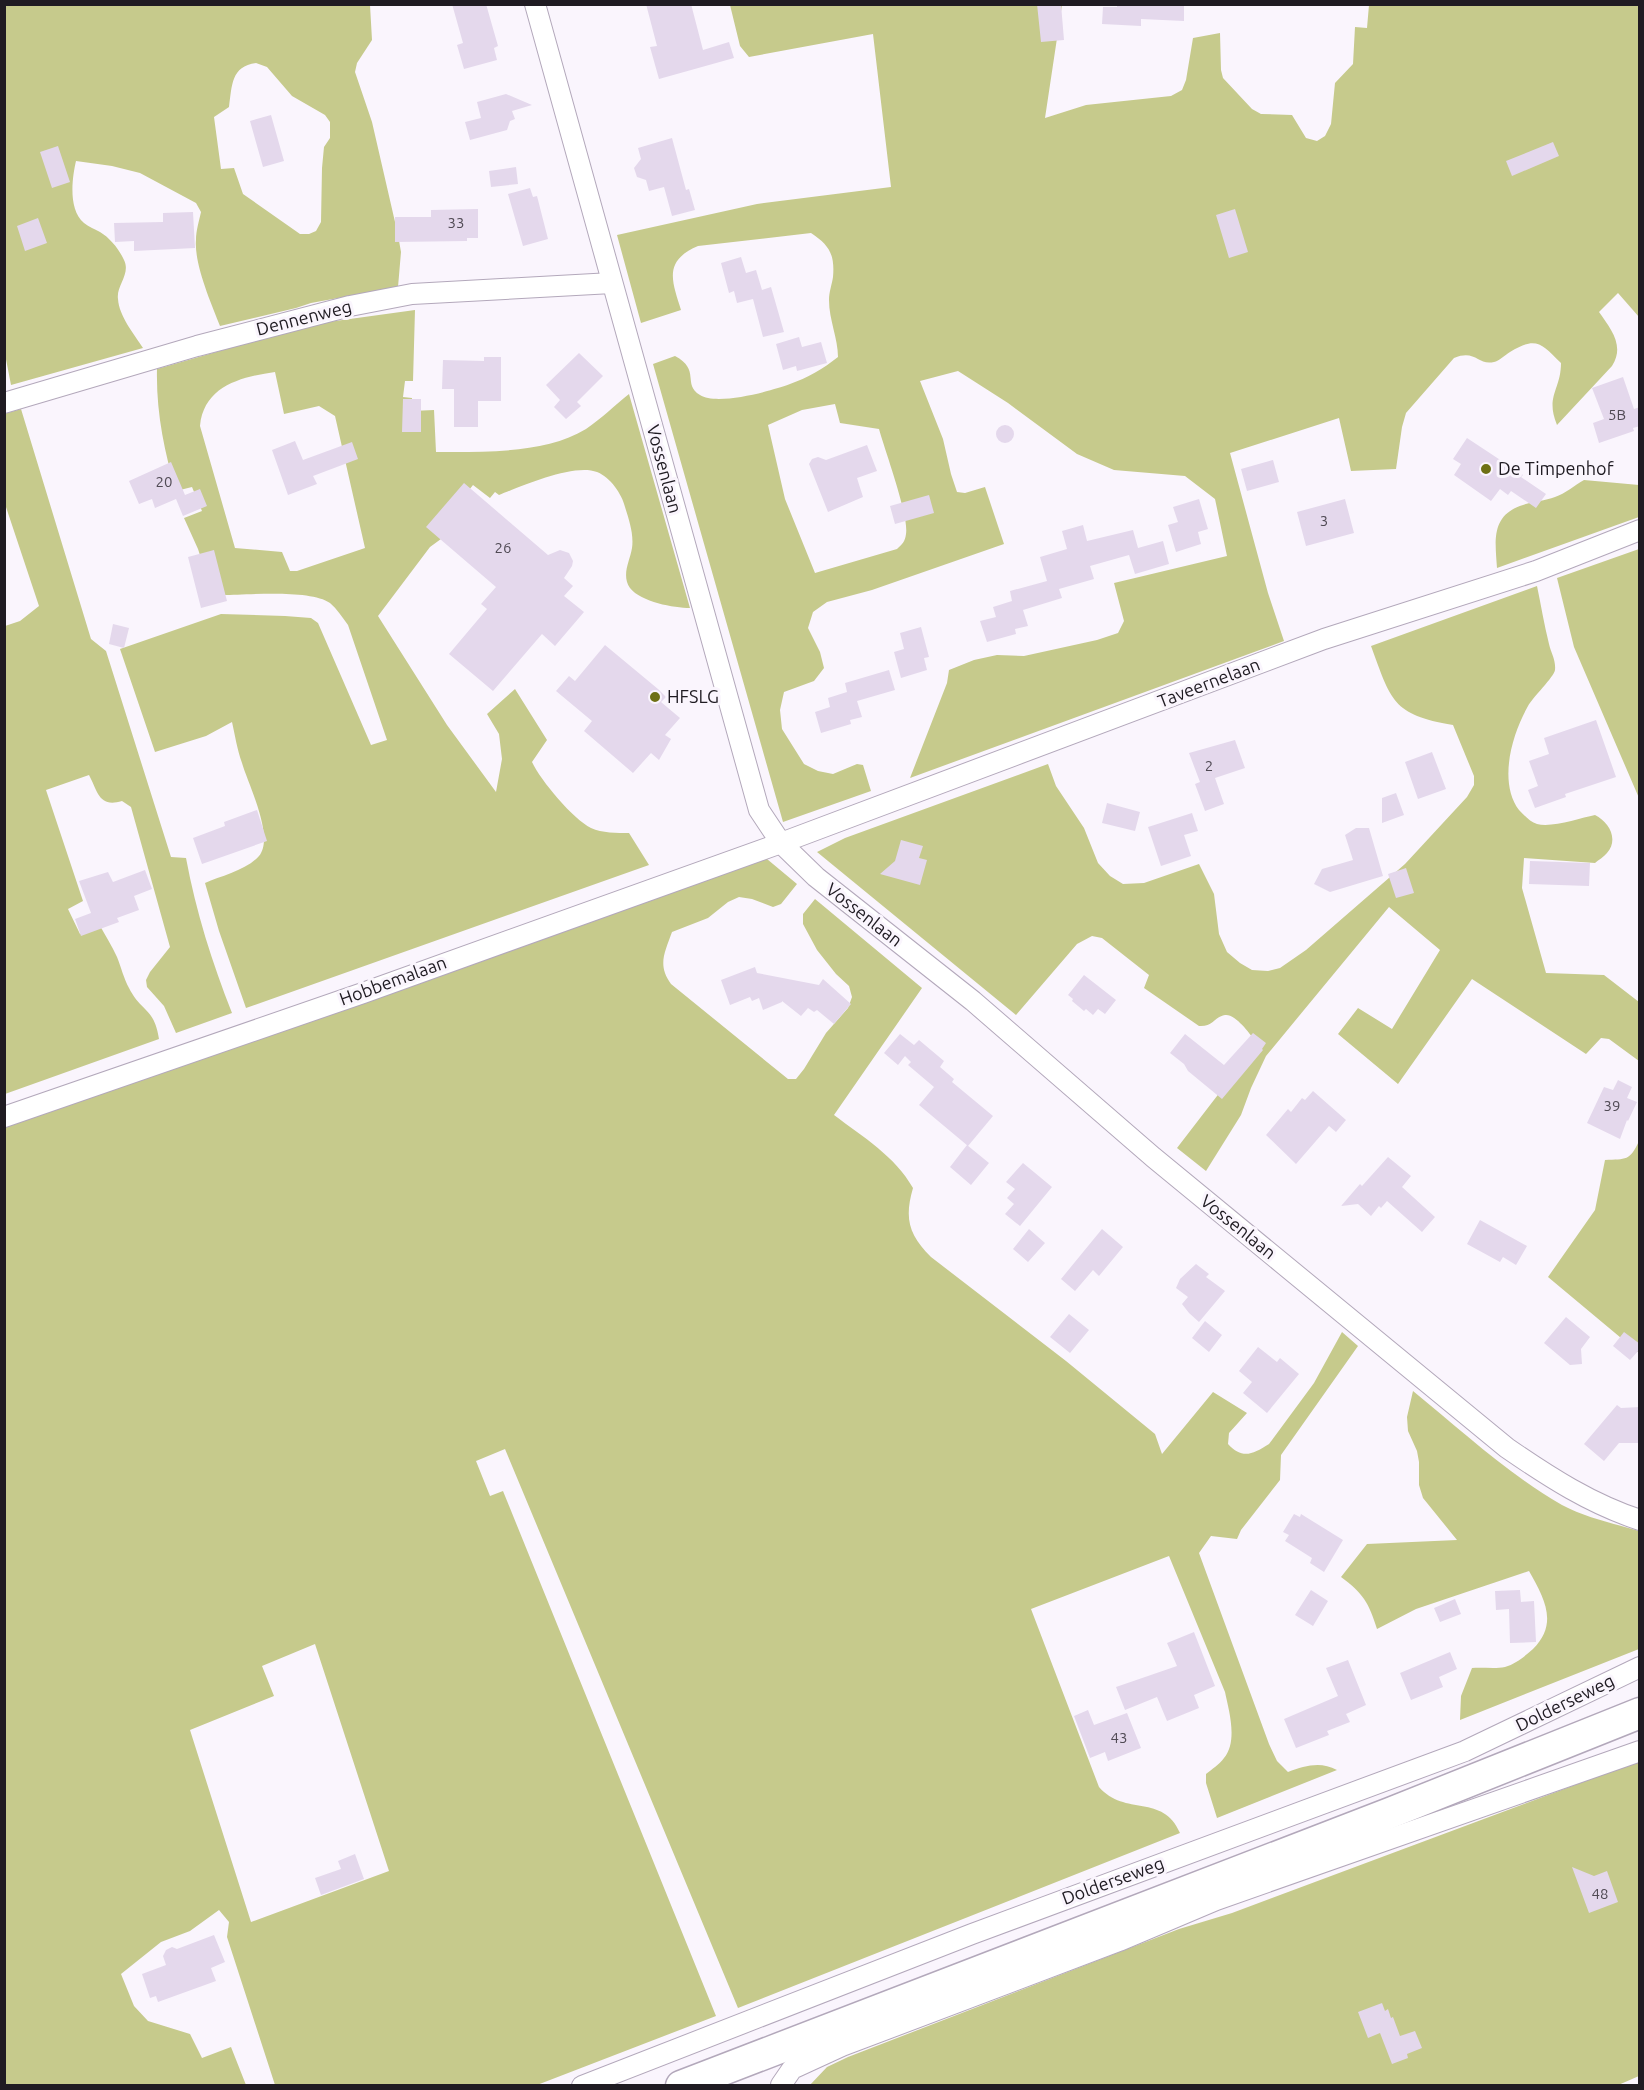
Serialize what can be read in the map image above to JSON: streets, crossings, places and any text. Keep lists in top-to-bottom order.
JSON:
{
  "streets": {
    "main road": ["Dolderseweg"],
    "street": [
      "Dennenweg",
      "Vossenlaan",
      "Taveernelaan",
      "Hobbemalaan"
    ]
  },
  "crossings": [
    ["Dennenweg", "Vossenlaan"],
    ["Vossenlaan", "Taveernelaan"],
    ["Vossenlaan", "Hobbemalaan"],
    ["Taveernelaan", "Hobbemalaan"]
  ],
  "places": ["De Timpenhof", "HFSLG"],
  "house_numbers": [
    "33",
    "5B",
    "20",
    "3",
    "26",
    "2",
    "39",
    "43",
    "48"
  ]
}
